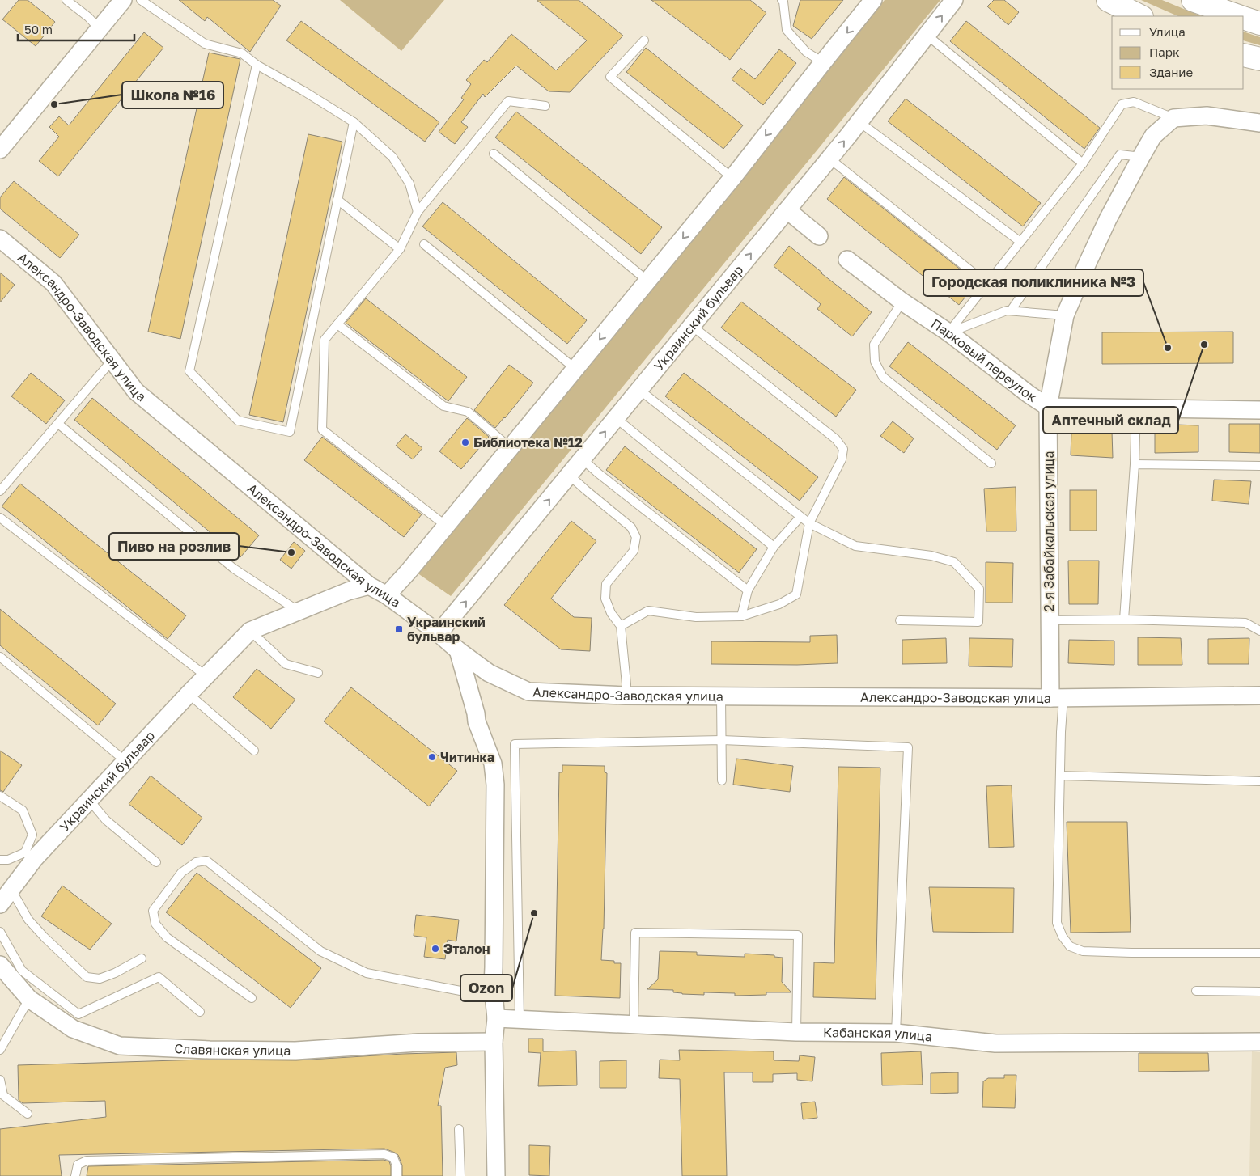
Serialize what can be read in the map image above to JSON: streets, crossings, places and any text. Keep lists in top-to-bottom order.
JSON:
{
  "streets": {
    "street": [
      "Украинский бульвар",
      "Александро-Заводская улица",
      "Парковый переулок",
      "2-я Забайкальская улица",
      "Кабанская улица",
      "Славянская улица"
    ]
  },
  "crossings": [
    ["Украинский бульвар", "Александро-Заводская улица"],
    ["Александро-Заводская улица", "2-я Забайкальская улица"],
    ["Парковый переулок", "2-я Забайкальская улица"]
  ],
  "places": {
    "other": [
      "Школа №16",
      "Аптечный склад",
      "Городская поликлиника №3",
      "Библиотека №12",
      "Пиво на розлив",
      "Читинка",
      "Ozon",
      "Эталон"
    ],
    "transit": ["Украинский бульвар"]
  },
  "legend": ["Улица", "Парк", "Здание"],
  "scale_bar": "50 m"
}
